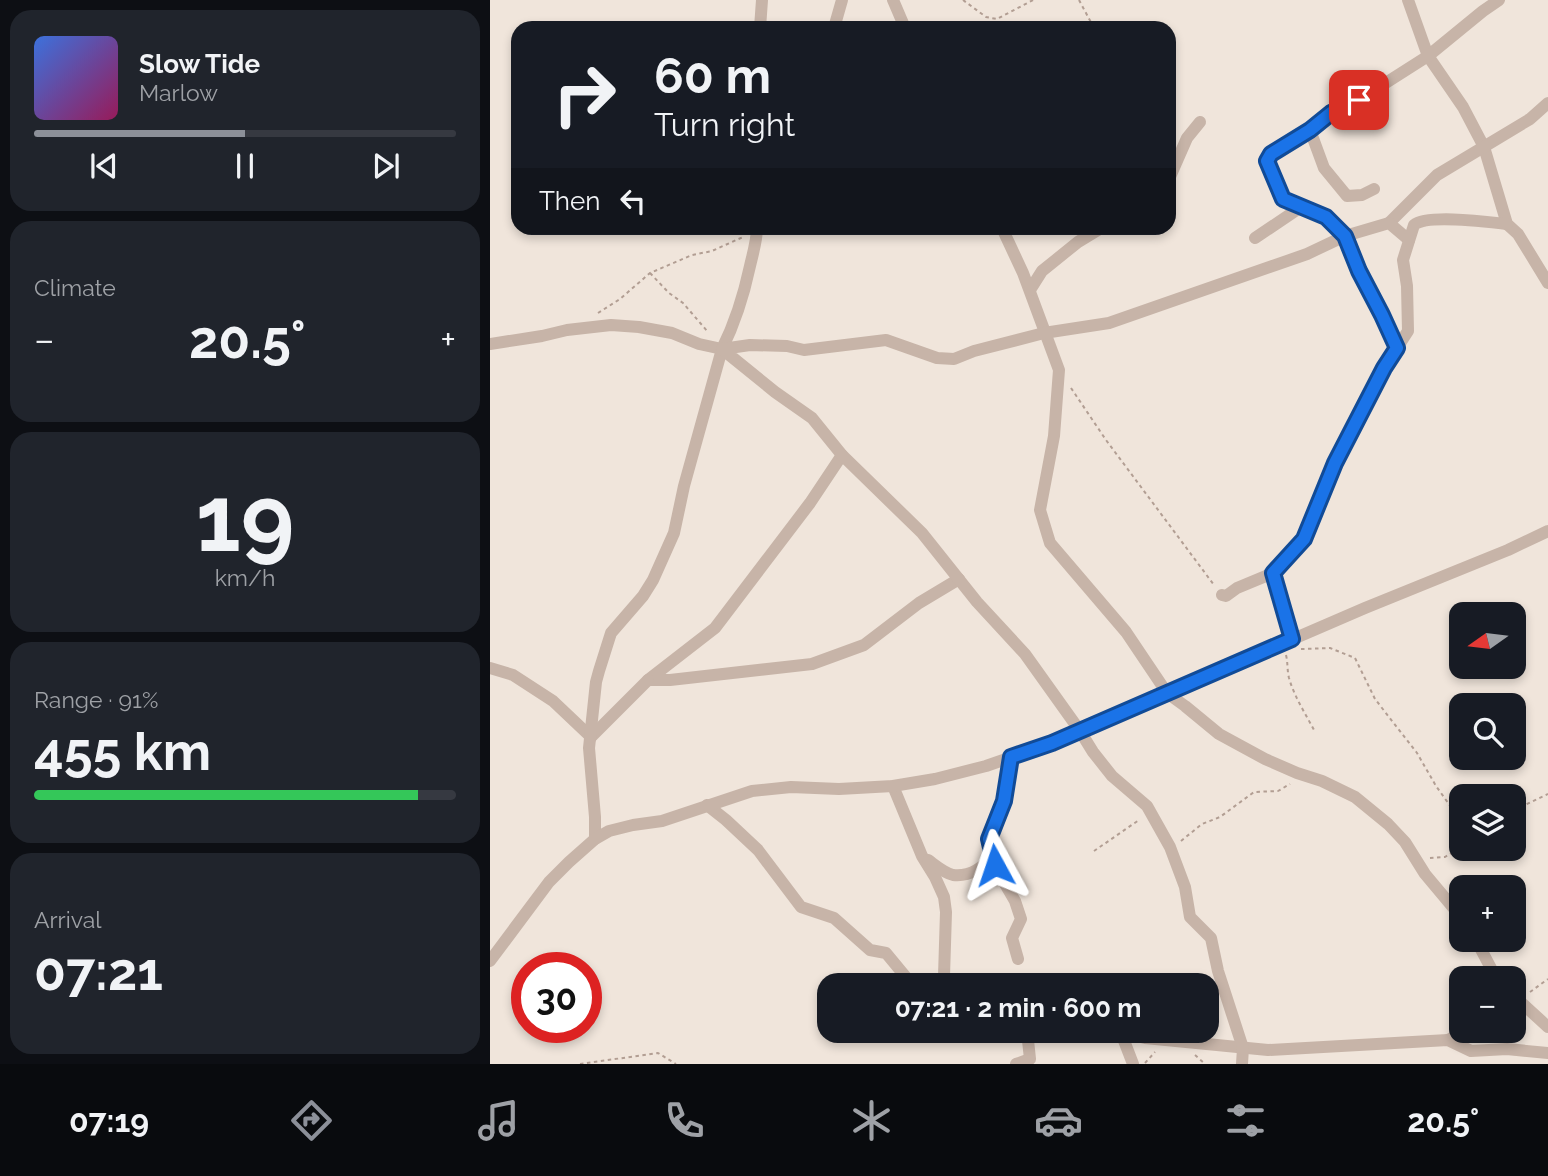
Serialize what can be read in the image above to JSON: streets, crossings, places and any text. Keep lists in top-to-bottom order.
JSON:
{
  "north": "left",
  "page": {
    "turn": ["60 m", "Turn right"],
    "song": ["Slow Tide", "Marlow"],
    "then": "Then",
    "tile": [
      "Climate",
      ["19", "km/h"],
      ["Range · 91%", "455 km"],
      ["Arrival", "07:21"]
    ],
    "heat": ["−", "20.5°", "+"],
    "map_buttons": ["+", "−"],
    "limit": "30",
    "trip": "07:21 · 2 min · 600 m",
    "tabs": ["07:19", "20.5°"]
  }
}
